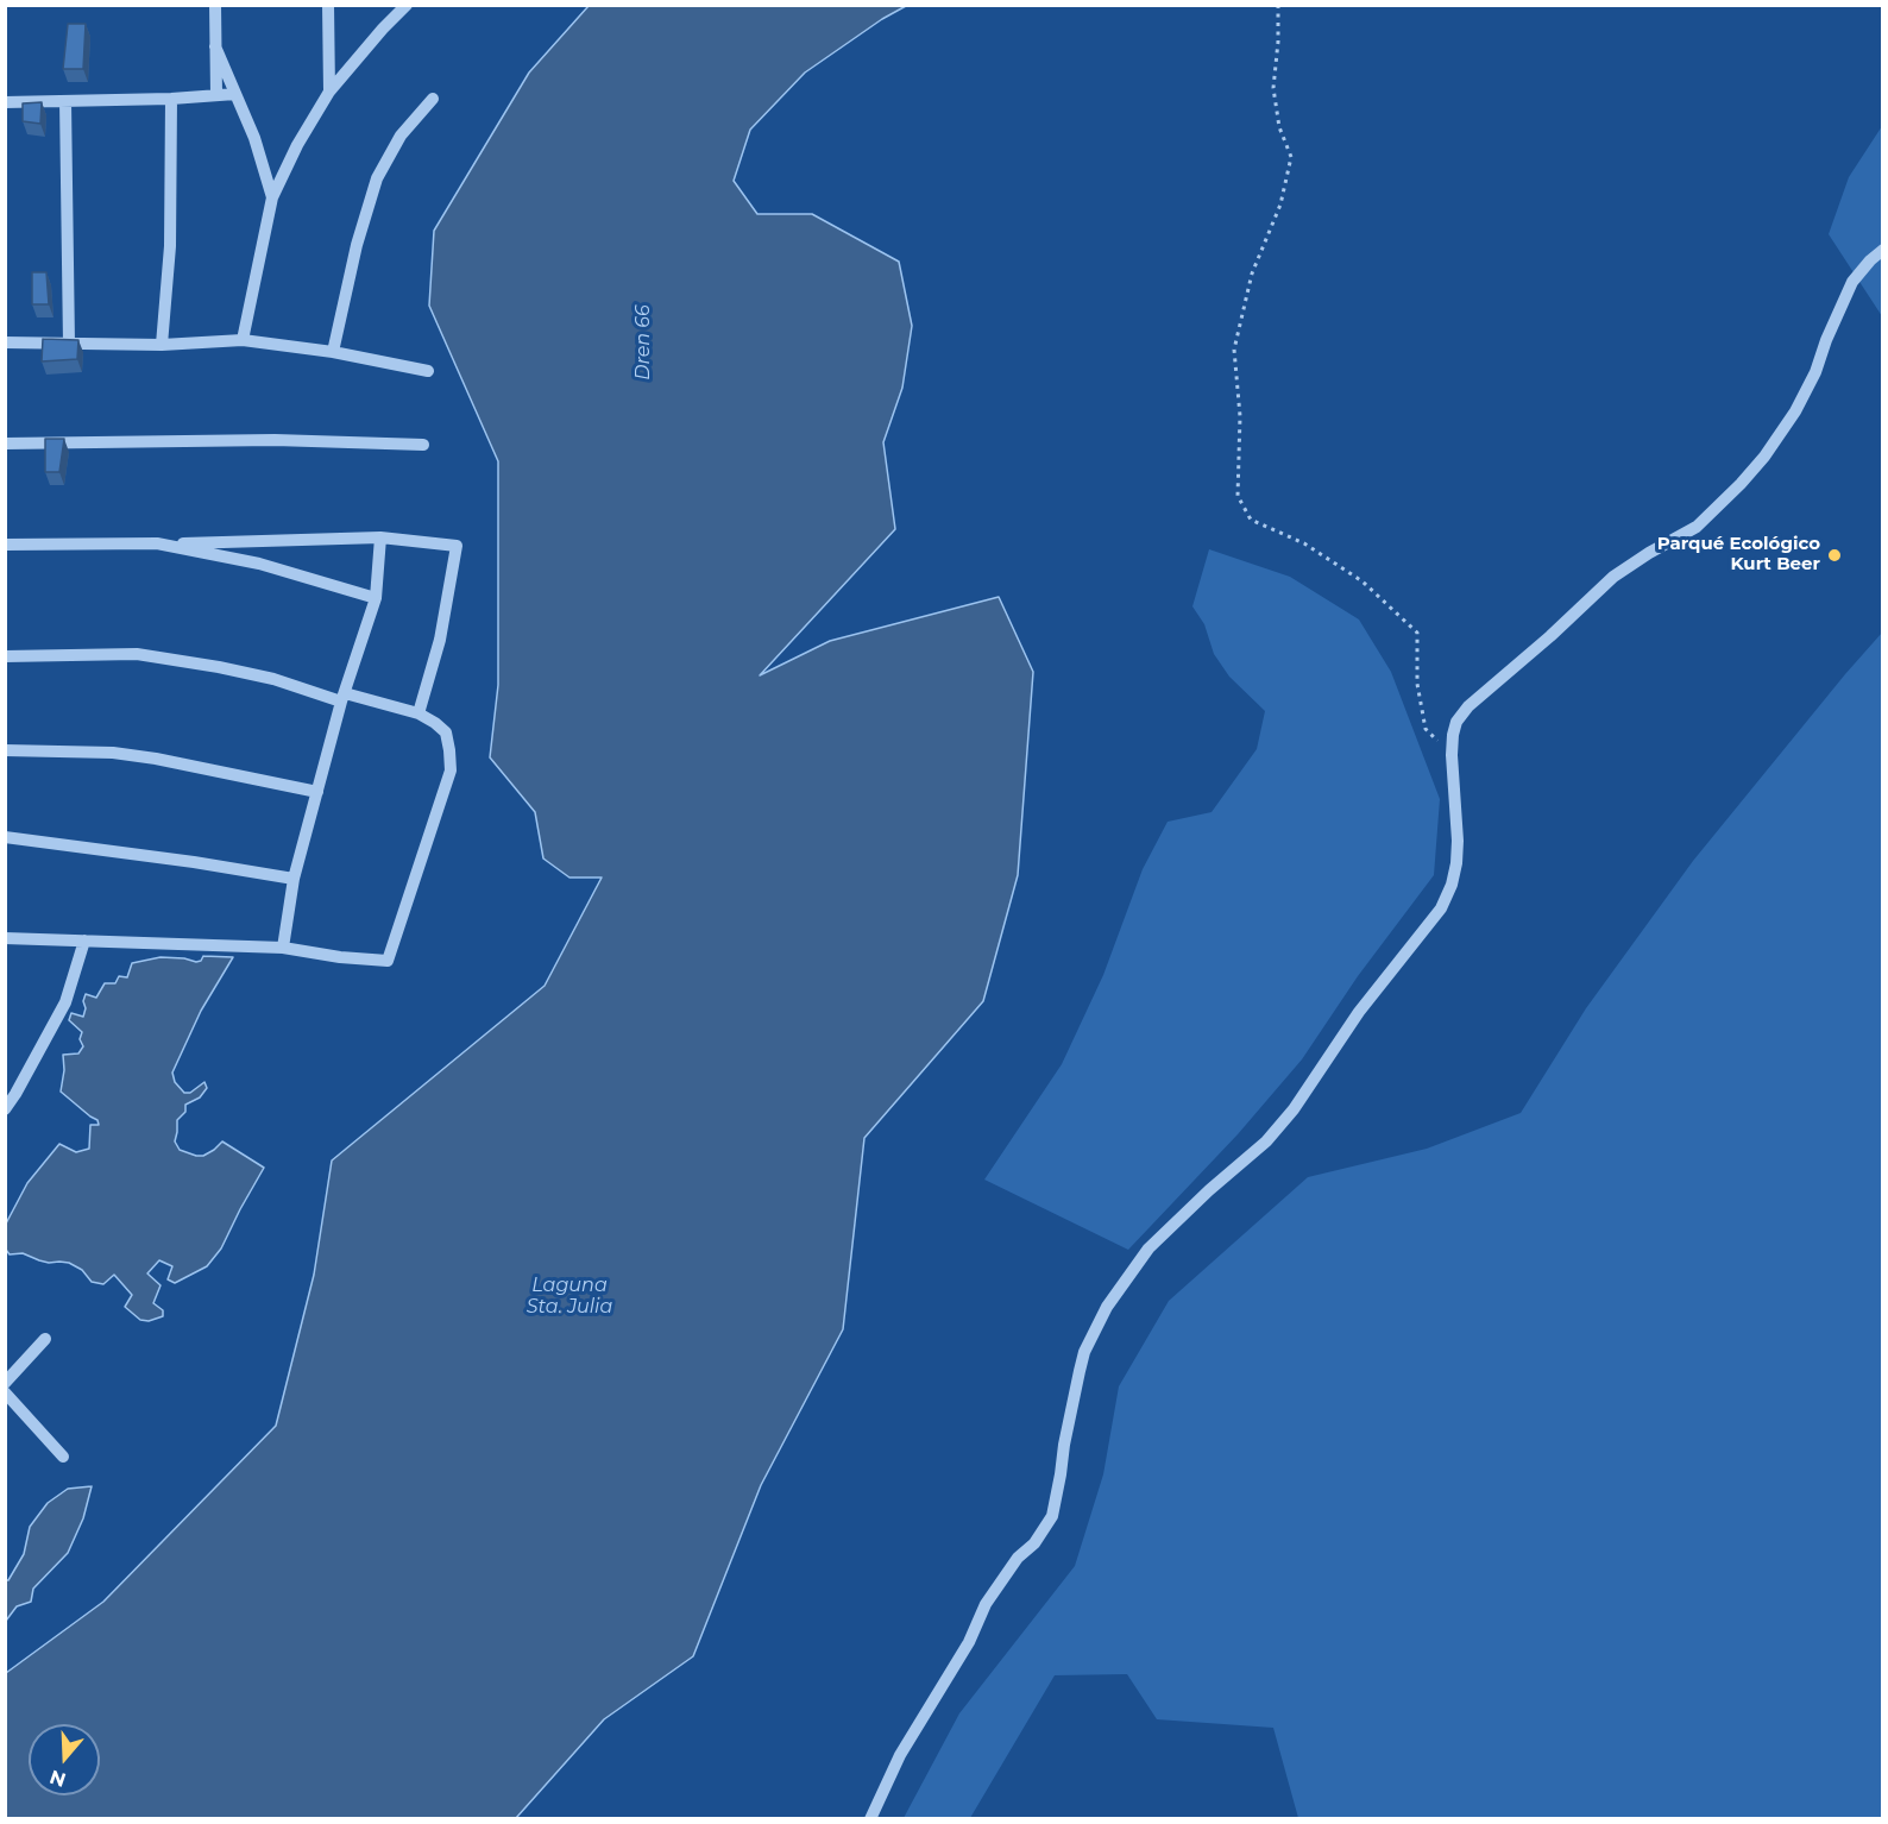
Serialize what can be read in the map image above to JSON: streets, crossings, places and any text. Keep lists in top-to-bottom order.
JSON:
{
  "water": ["Dren 66", "Laguna Sta. Julia"],
  "places": ["Parqué Ecológico Kurt Beer"],
  "north": "bottom"
}
